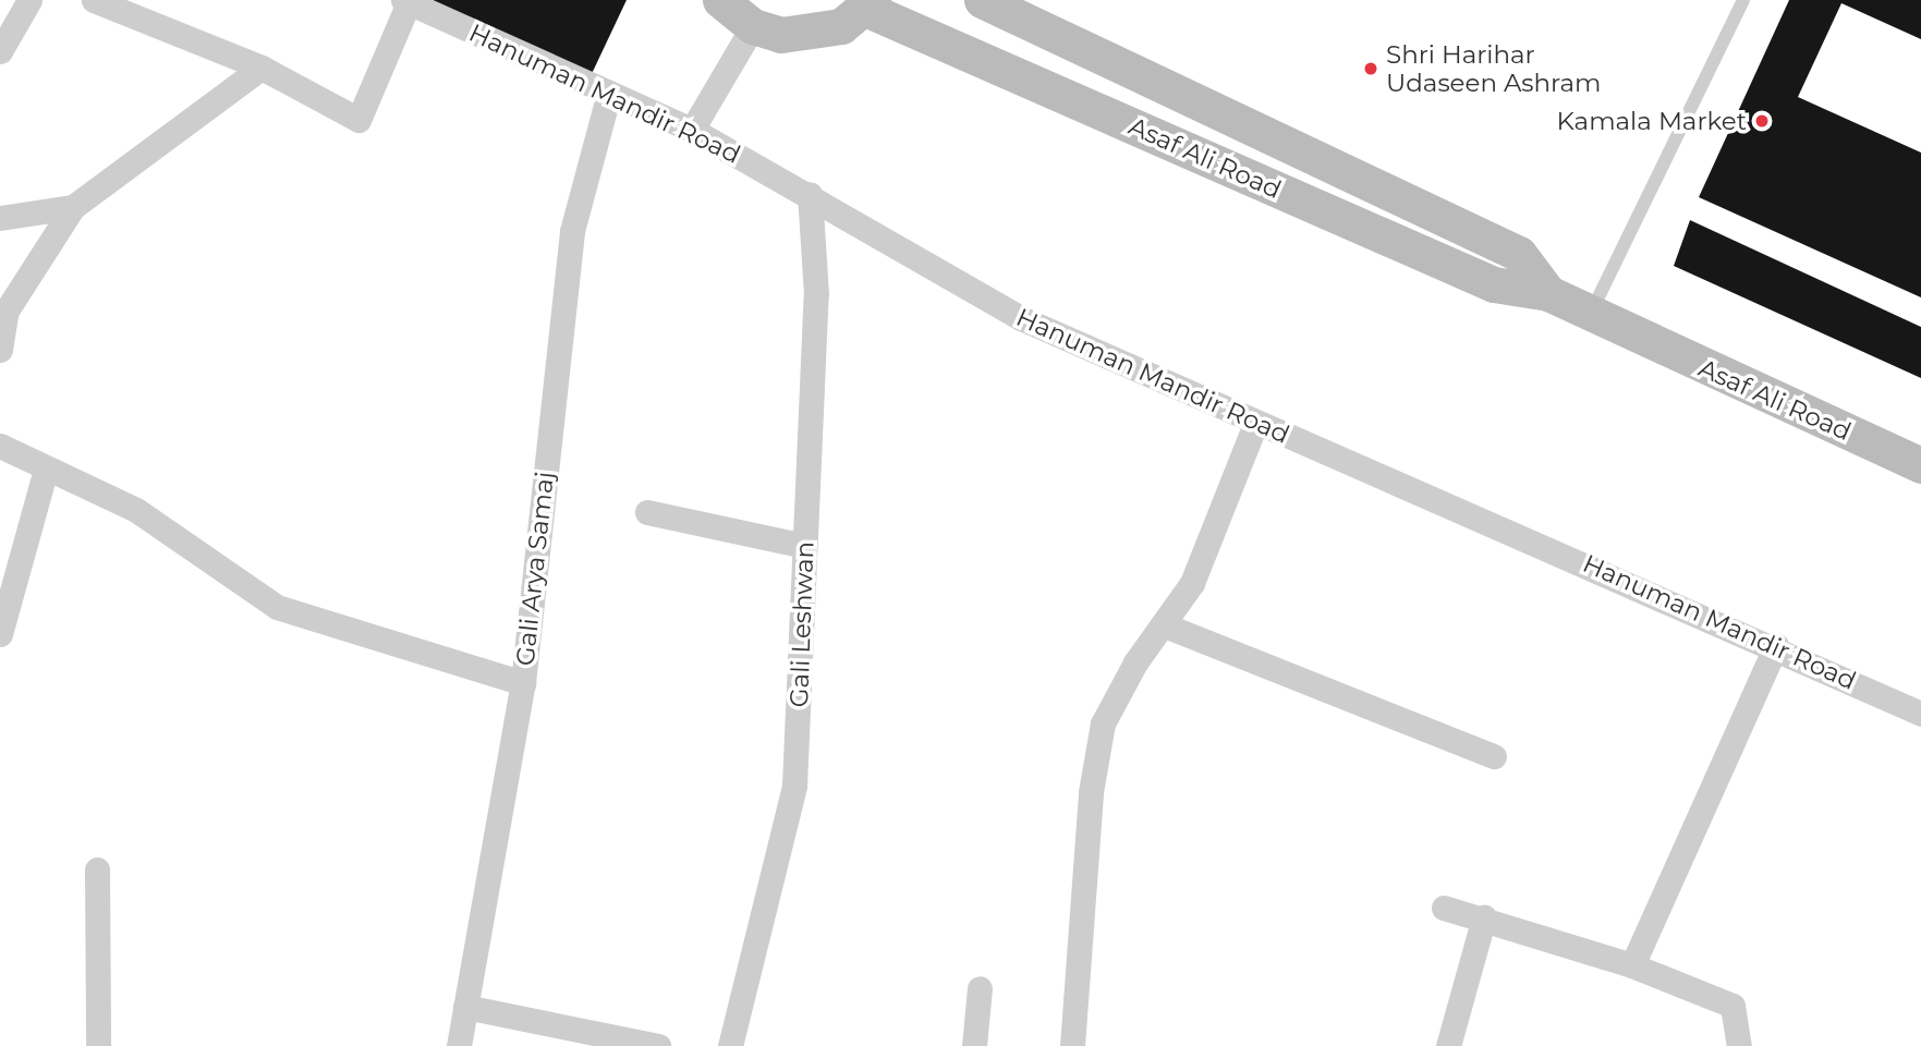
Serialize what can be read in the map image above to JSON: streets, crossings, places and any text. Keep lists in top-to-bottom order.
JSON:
{
  "streets": {
    "main road": ["Asaf Ali Road"],
    "street": ["Hanuman Mandir Road", "Gali Arya Samaj", "Gali Leshwan"]
  },
  "crossings": [
    ["Hanuman Mandir Road", "Gali Arya Samaj"],
    ["Hanuman Mandir Road", "Gali Leshwan"]
  ],
  "places": ["Shri Harihar Udaseen Ashram", "Kamala Market"]
}
